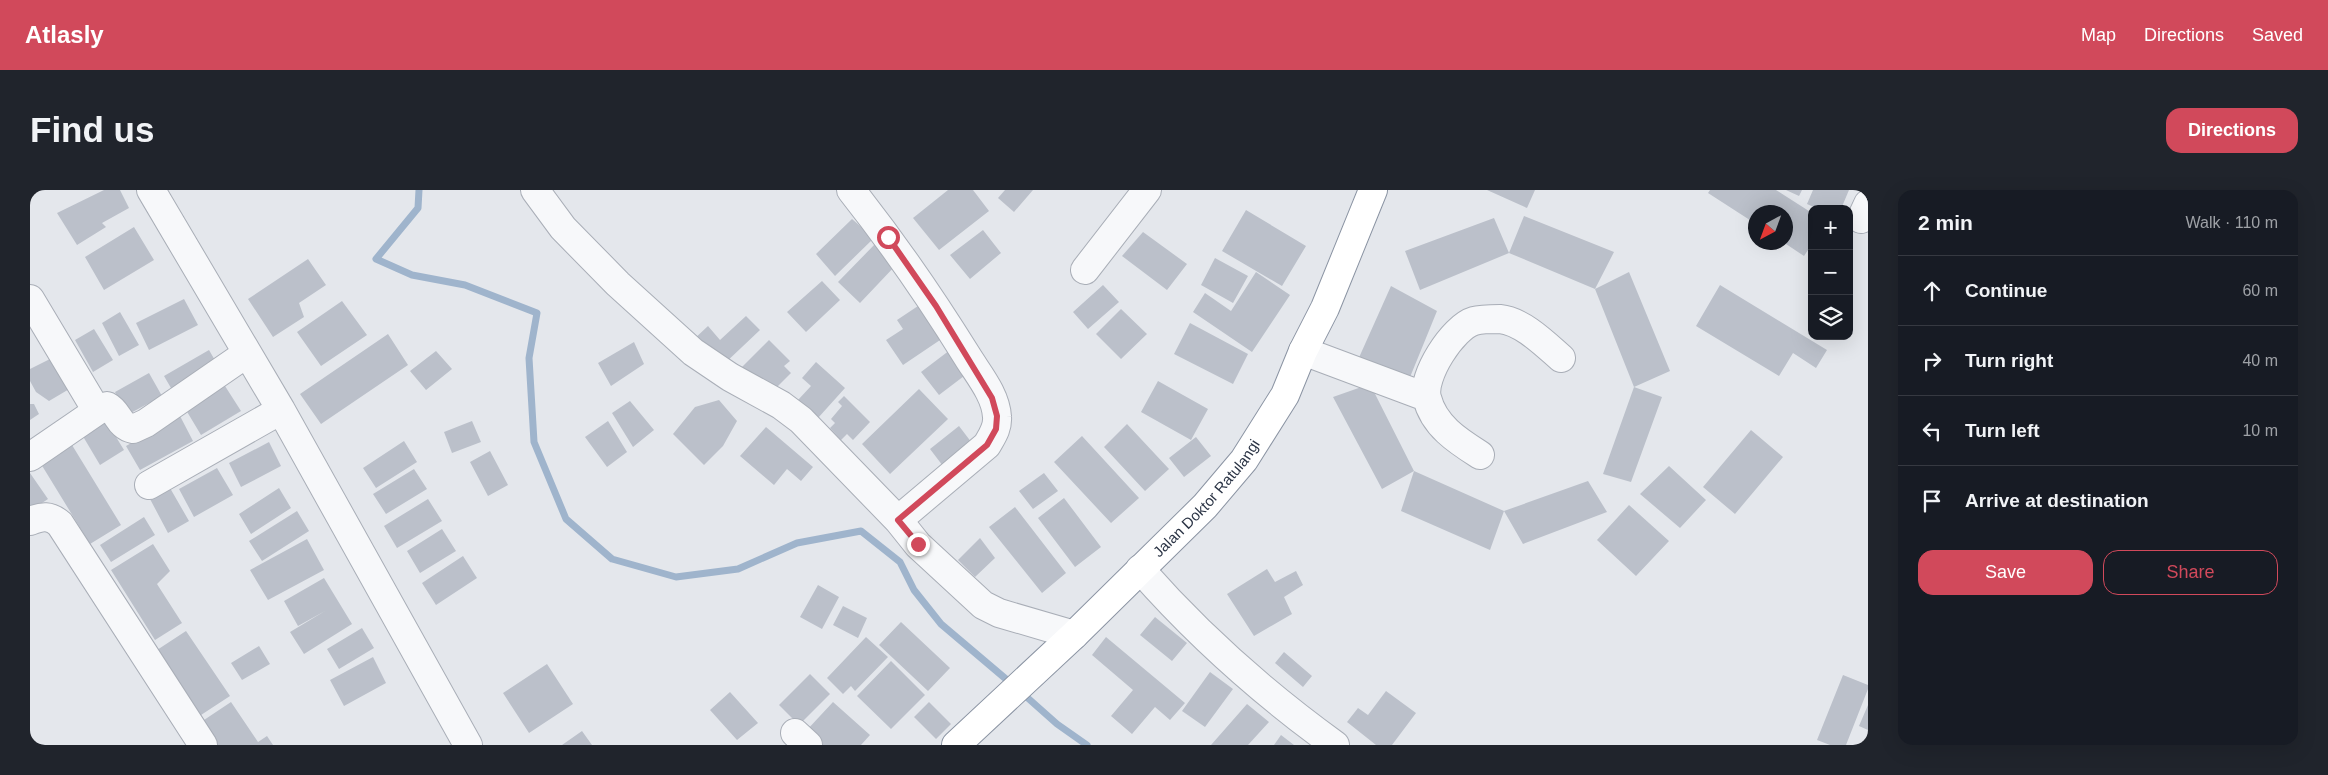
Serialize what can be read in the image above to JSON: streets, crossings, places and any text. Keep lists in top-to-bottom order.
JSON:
{
  "streets": {
    "highway": ["Jalan Doktor Ratulangi"]
  },
  "north": "bottom left",
  "page": {
    "header": "Atlasly",
    "nav": ["Map", "Directions", "Saved"],
    "buttons": [
      "Directions",
      ["Save", "Share"]
    ],
    "title": "Find us",
    "heading": ["2 min", "Walk · 110 m"],
    "map_buttons": ["+", "−"],
    "list": [
      ["Continue", "60 m"],
      ["Turn right", "40 m"],
      ["Turn left", "10 m"],
      "Arrive at destination"
    ]
  }
}
